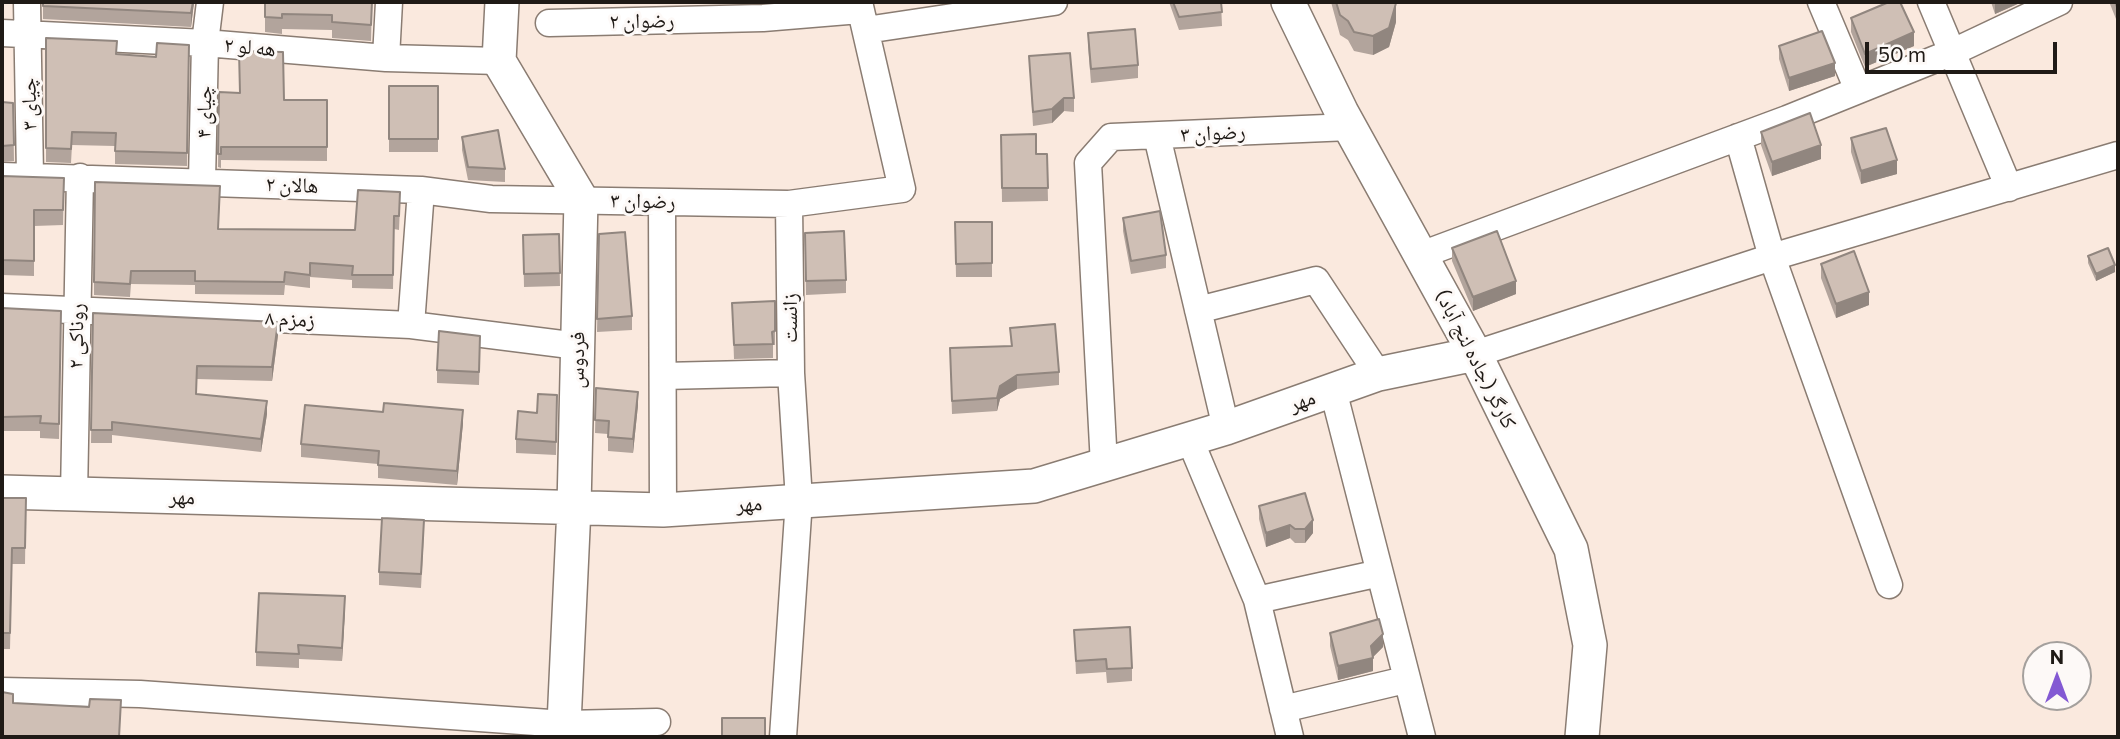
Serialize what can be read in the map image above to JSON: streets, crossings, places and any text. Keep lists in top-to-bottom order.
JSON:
{
  "streets": {
    "street": [
      "رضوان ۲",
      "هه لو ۲",
      "چیای ۳",
      "چیای ۴",
      "رضوان ۳",
      "هالان ۲",
      "زانست",
      "زمزم ۸",
      "روناکی ۲",
      "کارگر (جاده لنج آباد)",
      "فردوس",
      "مهر"
    ]
  },
  "crossings": [
    ["هه لو ۲", "چیای ۳"],
    ["هه لو ۲", "چیای ۴"],
    ["چیای ۳", "هالان ۲"],
    ["چیای ۴", "هالان ۲"],
    ["رضوان ۳", "هالان ۲"],
    ["رضوان ۳", "زانست"],
    ["رضوان ۳", "کارگر (جاده لنج آباد)"],
    ["رضوان ۳", "فردوس"],
    ["رضوان ۳", "مهر"],
    ["هالان ۲", "روناکی ۲"],
    ["هالان ۲", "فردوس"],
    ["زانست", "مهر"],
    ["زمزم ۸", "روناکی ۲"],
    ["زمزم ۸", "فردوس"],
    ["روناکی ۲", "مهر"],
    ["کارگر (جاده لنج آباد)", "مهر"],
    ["فردوس", "مهر"]
  ],
  "scale_bar": "50 m",
  "north": "top"
}
